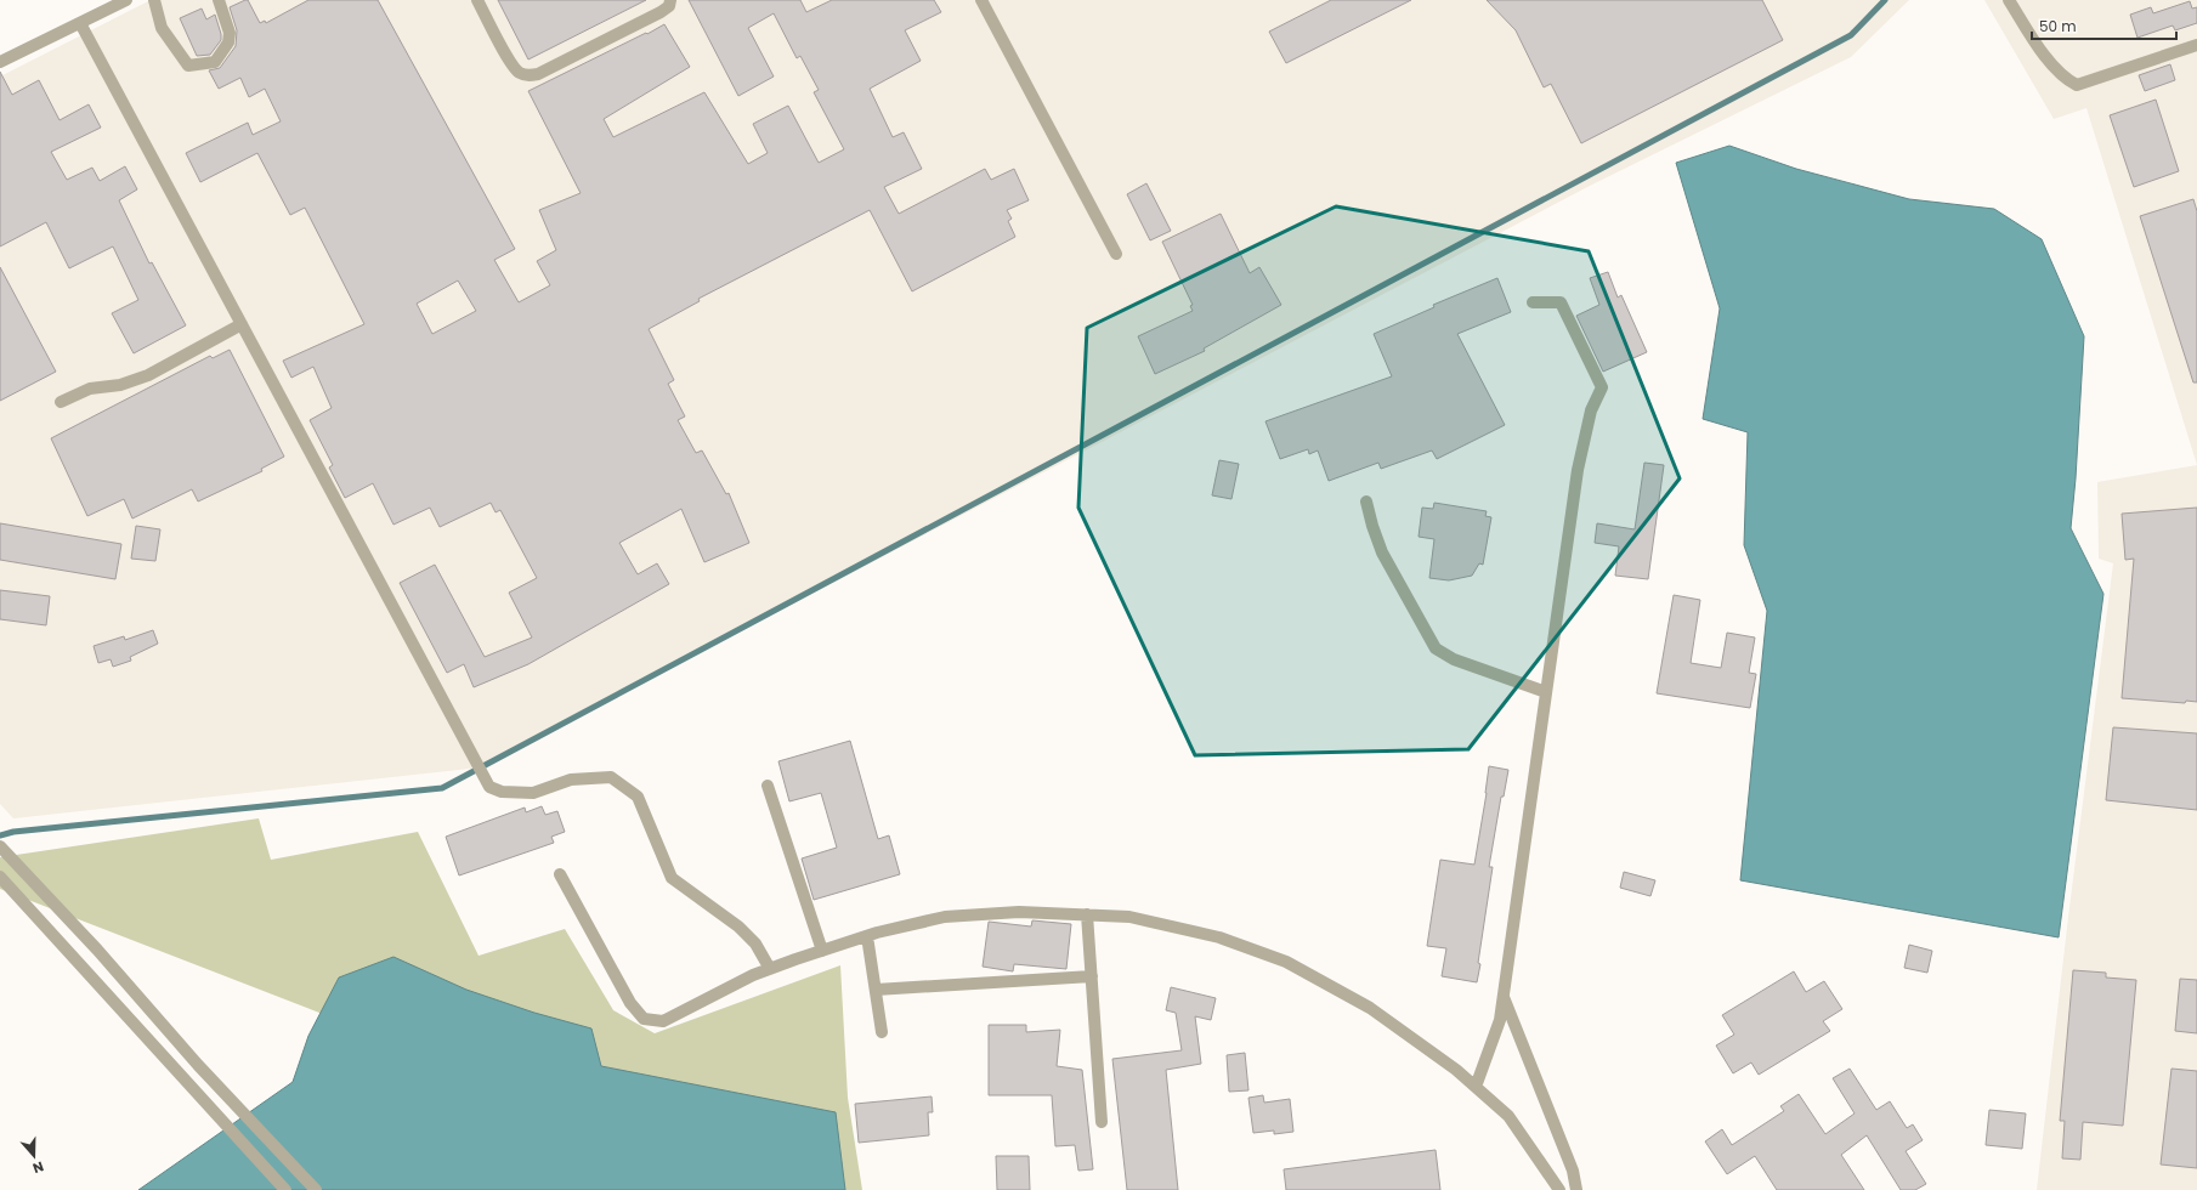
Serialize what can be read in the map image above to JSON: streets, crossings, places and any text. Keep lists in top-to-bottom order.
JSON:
{
  "scale_bar": "50 m",
  "north": "bottom"
}
